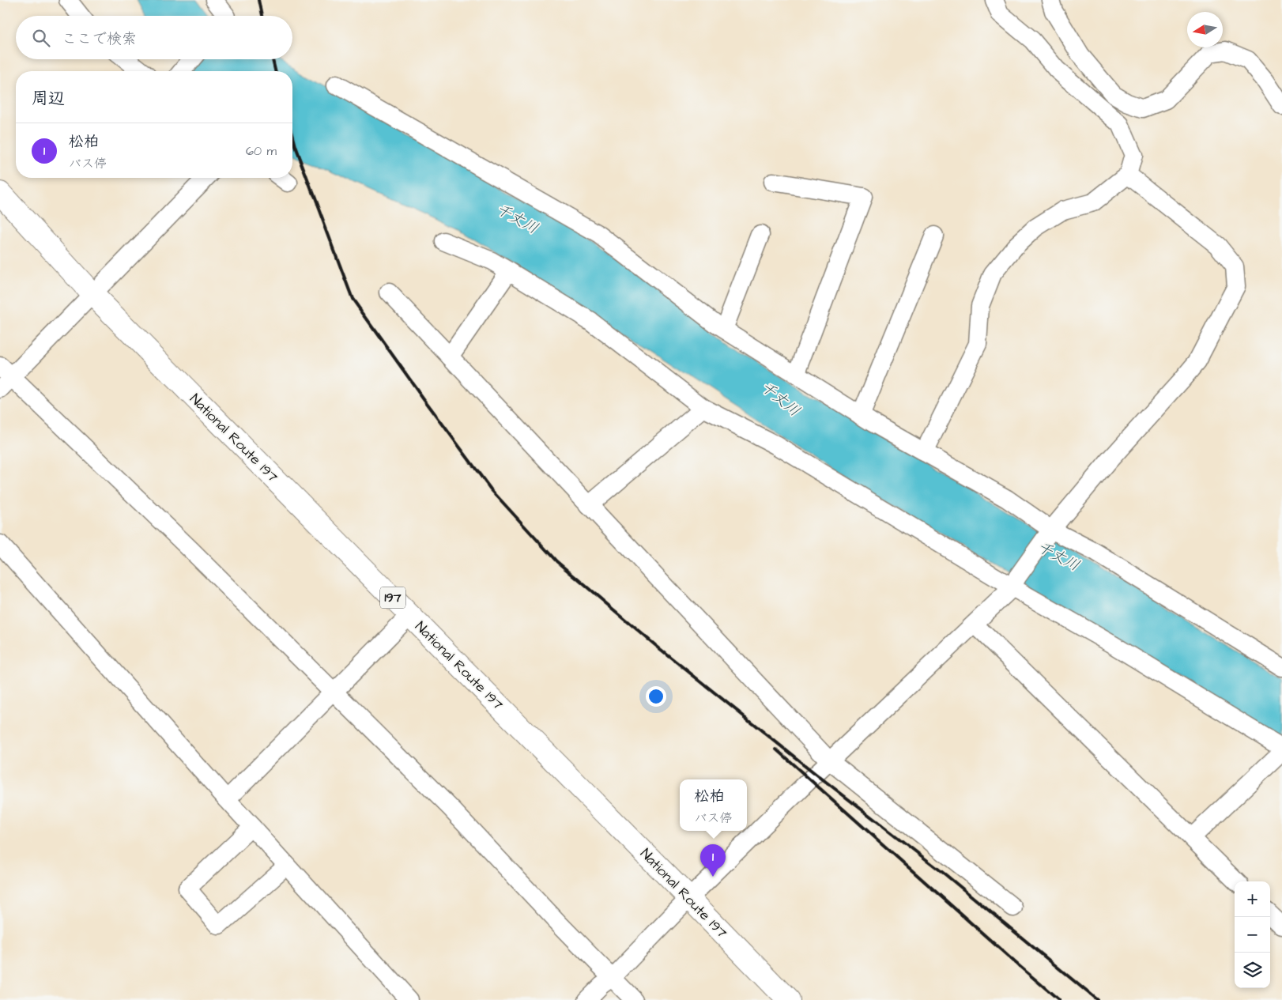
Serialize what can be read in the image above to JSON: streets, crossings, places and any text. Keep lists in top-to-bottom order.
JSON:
{
  "streets": {
    "highway": ["National Route 197", "197"]
  },
  "water": ["千丈川"],
  "north": "left",
  "page": {
    "search": "ここで検索",
    "heading": "周辺",
    "list": [
      {
        "mark": "1",
        "name": "松柏",
        "note": "バス停",
        "value": "60 m"
      }
    ],
    "popup": ["松柏", "バス停"],
    "pins": "1",
    "map_buttons": ["+", "−"]
  }
}
